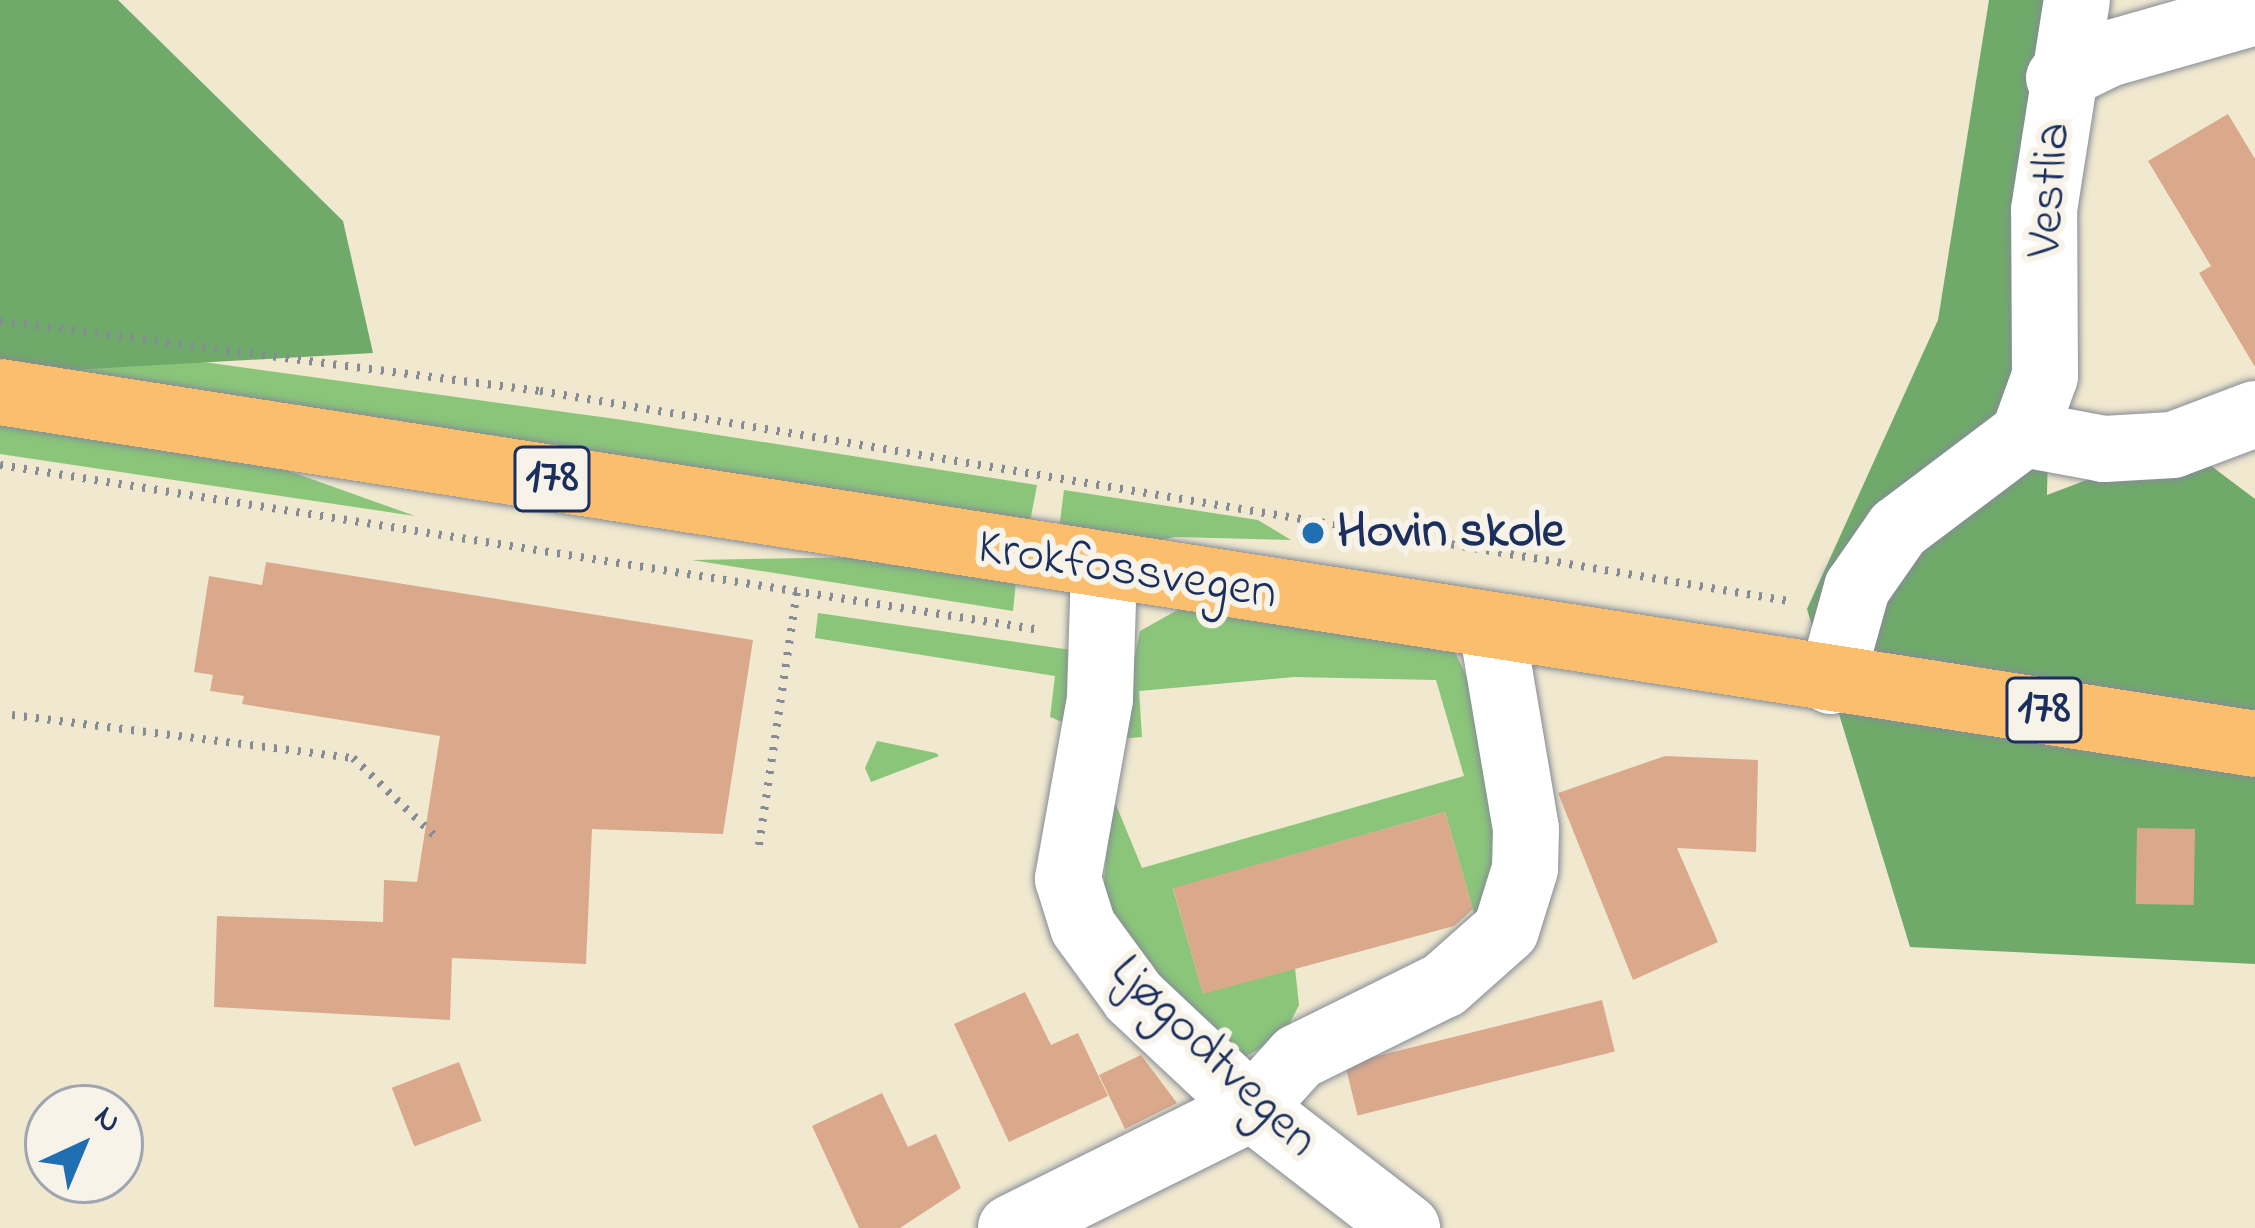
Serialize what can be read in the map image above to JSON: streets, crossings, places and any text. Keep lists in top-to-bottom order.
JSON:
{
  "streets": {
    "main road": ["178", "Krokfossvegen"],
    "street": ["Vestlia", "Ljøgodtvegen"]
  },
  "crossings": [
    ["Krokfossvegen", "Ljøgodtvegen"]
  ],
  "places": ["Hovin skole"],
  "north": "top right"
}
